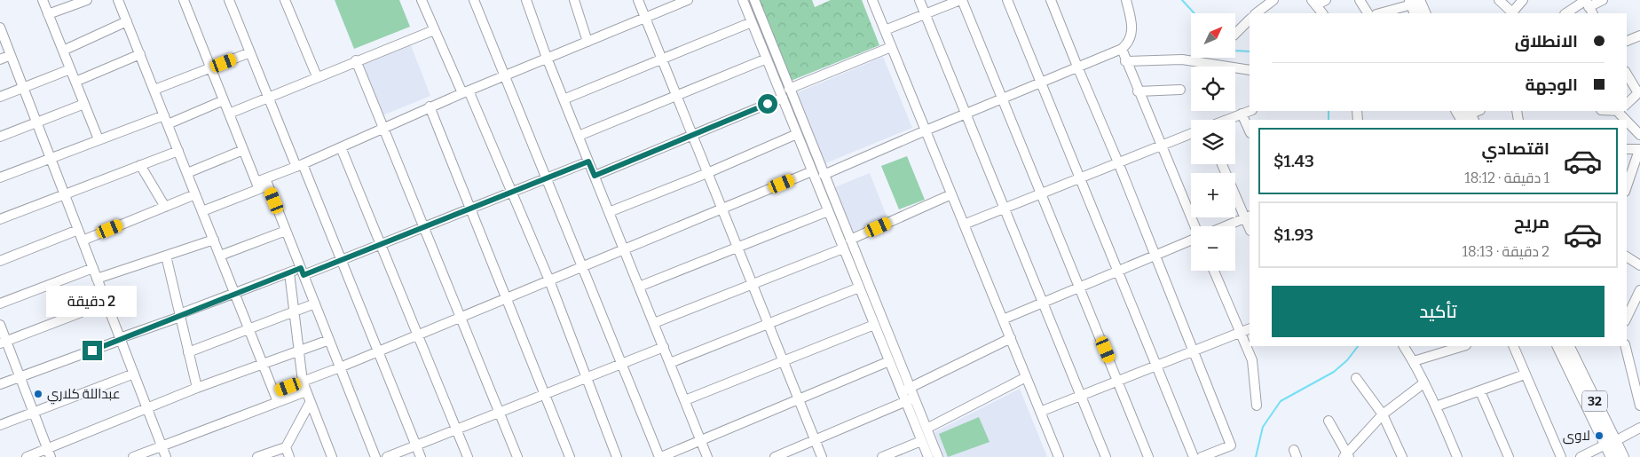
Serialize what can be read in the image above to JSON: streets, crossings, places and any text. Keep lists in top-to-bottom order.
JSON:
{
  "streets": {
    "main road": ["32"]
  },
  "places": ["عبداللة كلاري", "لاوی"],
  "north": "top right",
  "page": {
    "map_buttons": ["+", "−"],
    "banner": ["الانطلاق", "الوجهة"],
    "list": [
      {
        "name": "اقتصادي",
        "note": "1 دقيقة · 18:12",
        "value": "$1.43"
      },
      {
        "name": "مريح",
        "note": "2 دقيقة · 18:13",
        "value": "$1.93"
      }
    ],
    "buttons": "تأكيد",
    "bubble": "2 دقيقة"
  }
}
